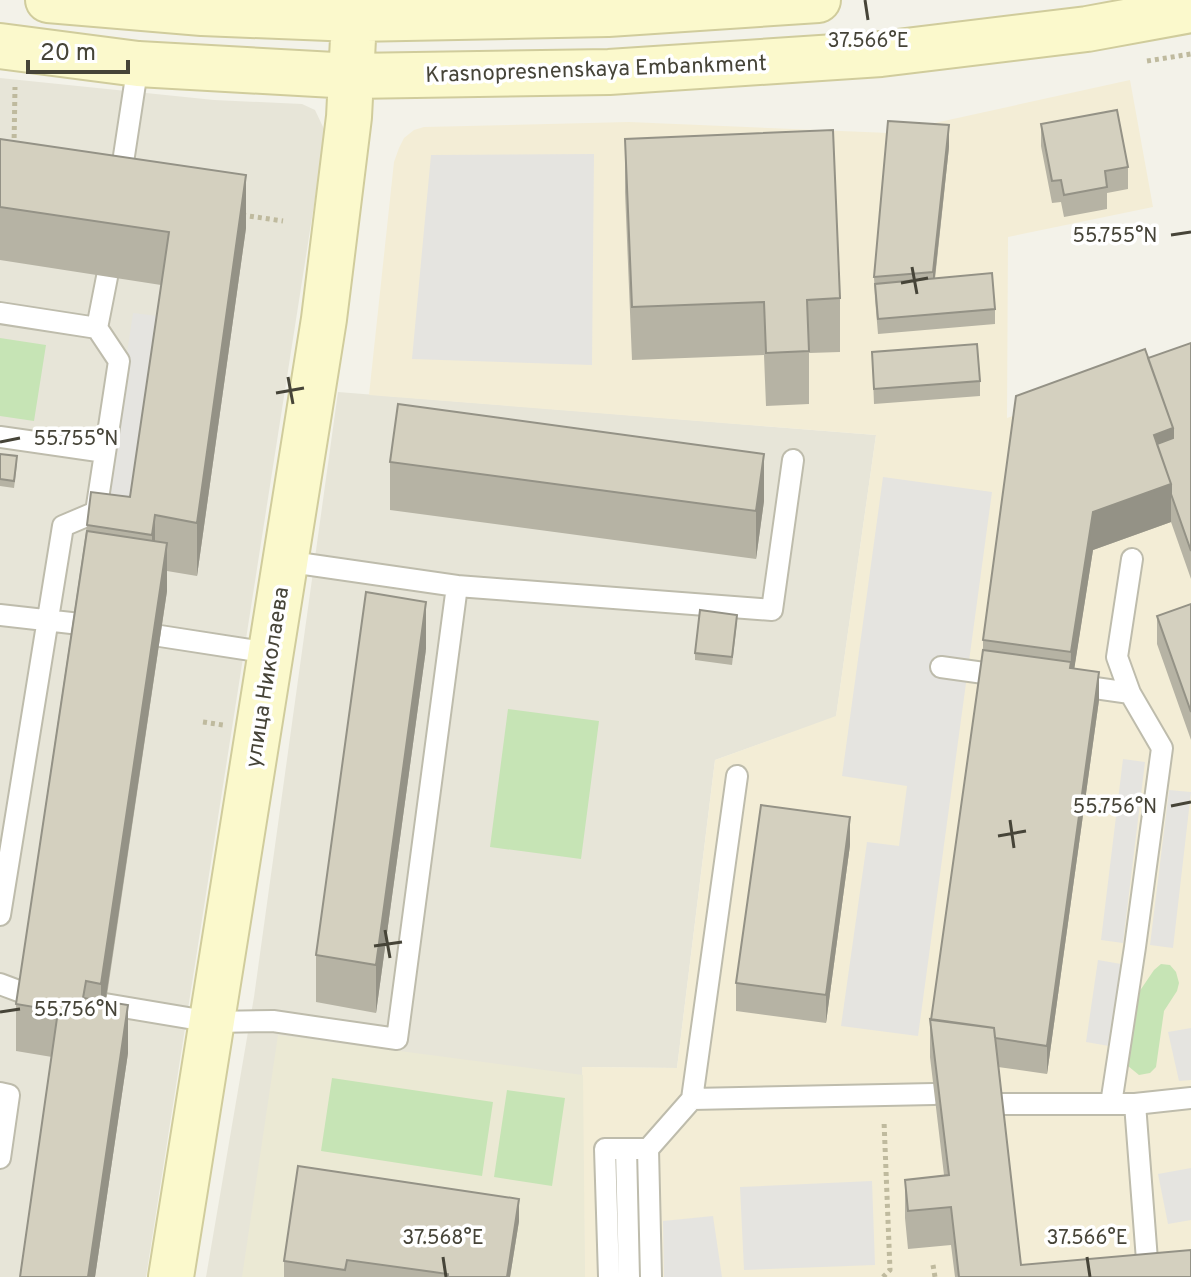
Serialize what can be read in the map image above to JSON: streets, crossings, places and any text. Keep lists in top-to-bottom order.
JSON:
{
  "streets": {
    "main road": ["Krasnopresnenskaya Embankment", "улица Николаева"]
  },
  "crossings": [
    ["Krasnopresnenskaya Embankment", "улица Николаева"]
  ],
  "scale_bar": "20 m",
  "coordinates": [
    "37.566°E",
    "55.755°N",
    "55.756°N",
    "37.568°E"
  ]
}
